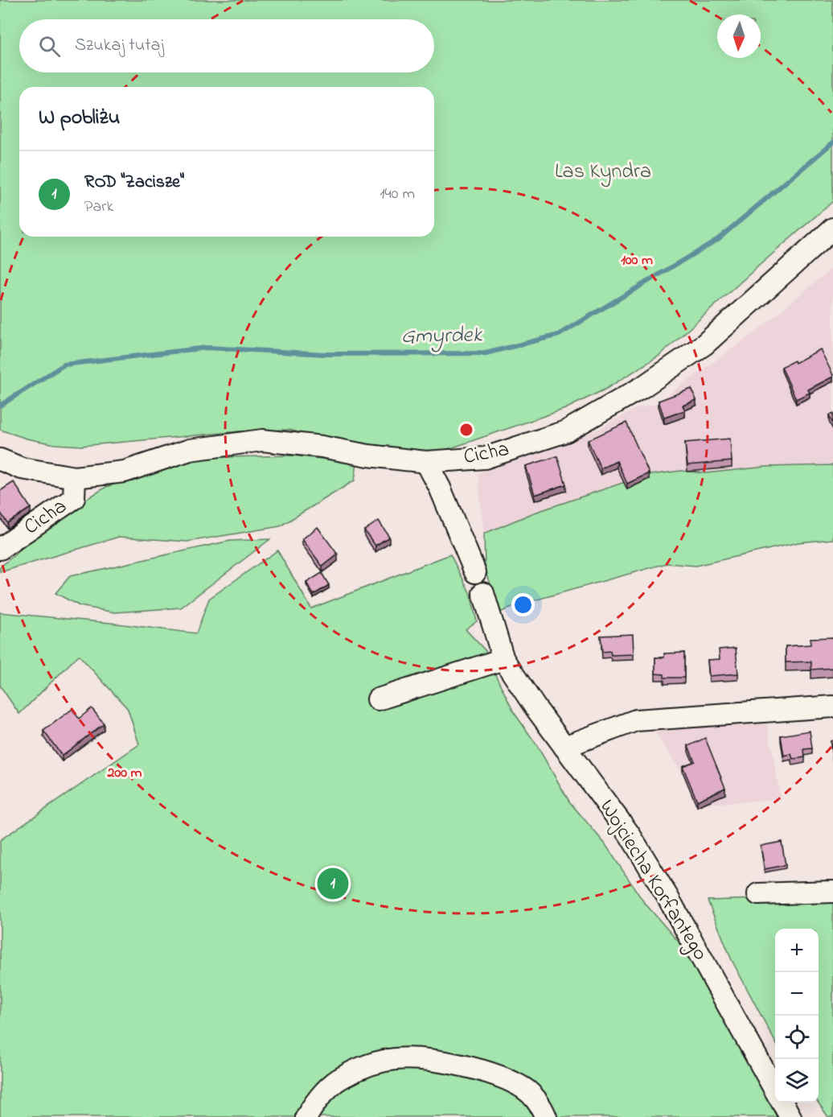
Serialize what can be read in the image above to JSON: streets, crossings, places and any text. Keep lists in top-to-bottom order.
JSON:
{
  "streets": {
    "street": ["Cicha", "Wojciecha Korfantego"]
  },
  "water": ["Gmyrdek"],
  "parks": ["Las Kyndra"],
  "north": "bottom",
  "page": {
    "search": "Szukaj tutaj",
    "heading": "W pobliżu",
    "list": [
      {
        "mark": "1",
        "name": "ROD \"Zacisze\"",
        "note": "Park",
        "value": "140 m"
      }
    ],
    "pins": "1",
    "map_buttons": ["+", "−"]
  },
  "rings": ["100 m", "200 m"]
}
